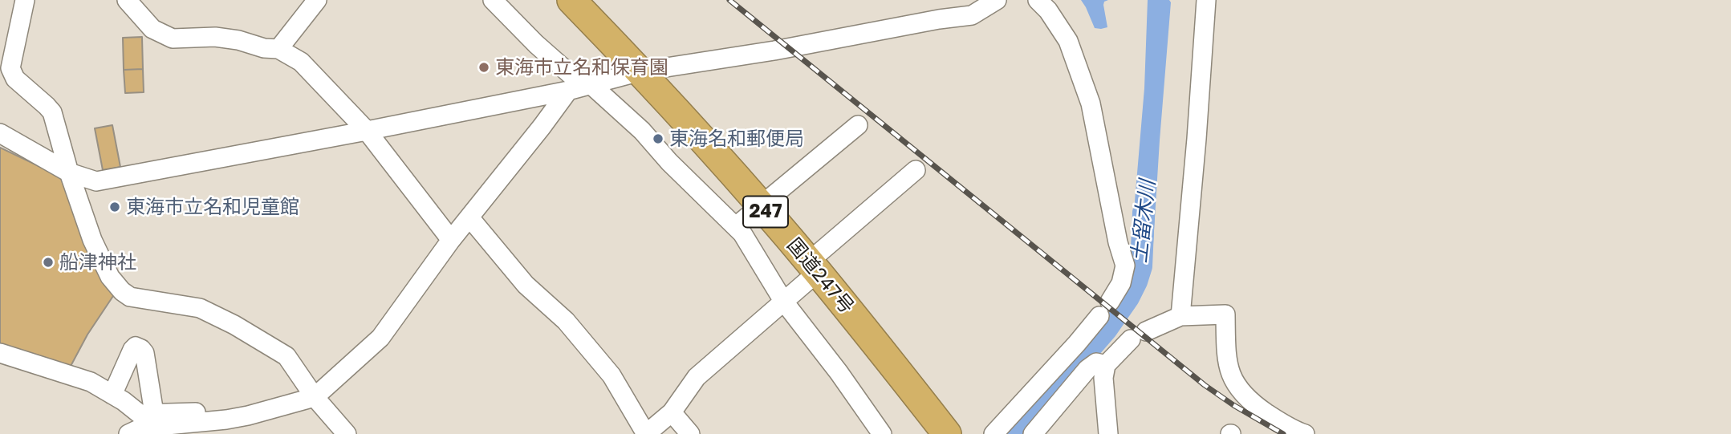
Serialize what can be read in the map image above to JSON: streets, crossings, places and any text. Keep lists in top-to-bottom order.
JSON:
{
  "streets": {
    "highway": ["247", "国道247号"]
  },
  "water": ["土留木川"],
  "places": [
    "東海市立名和保育園",
    "東海名和郵便局",
    "東海市立名和児童館",
    "船津神社"
  ]
}
